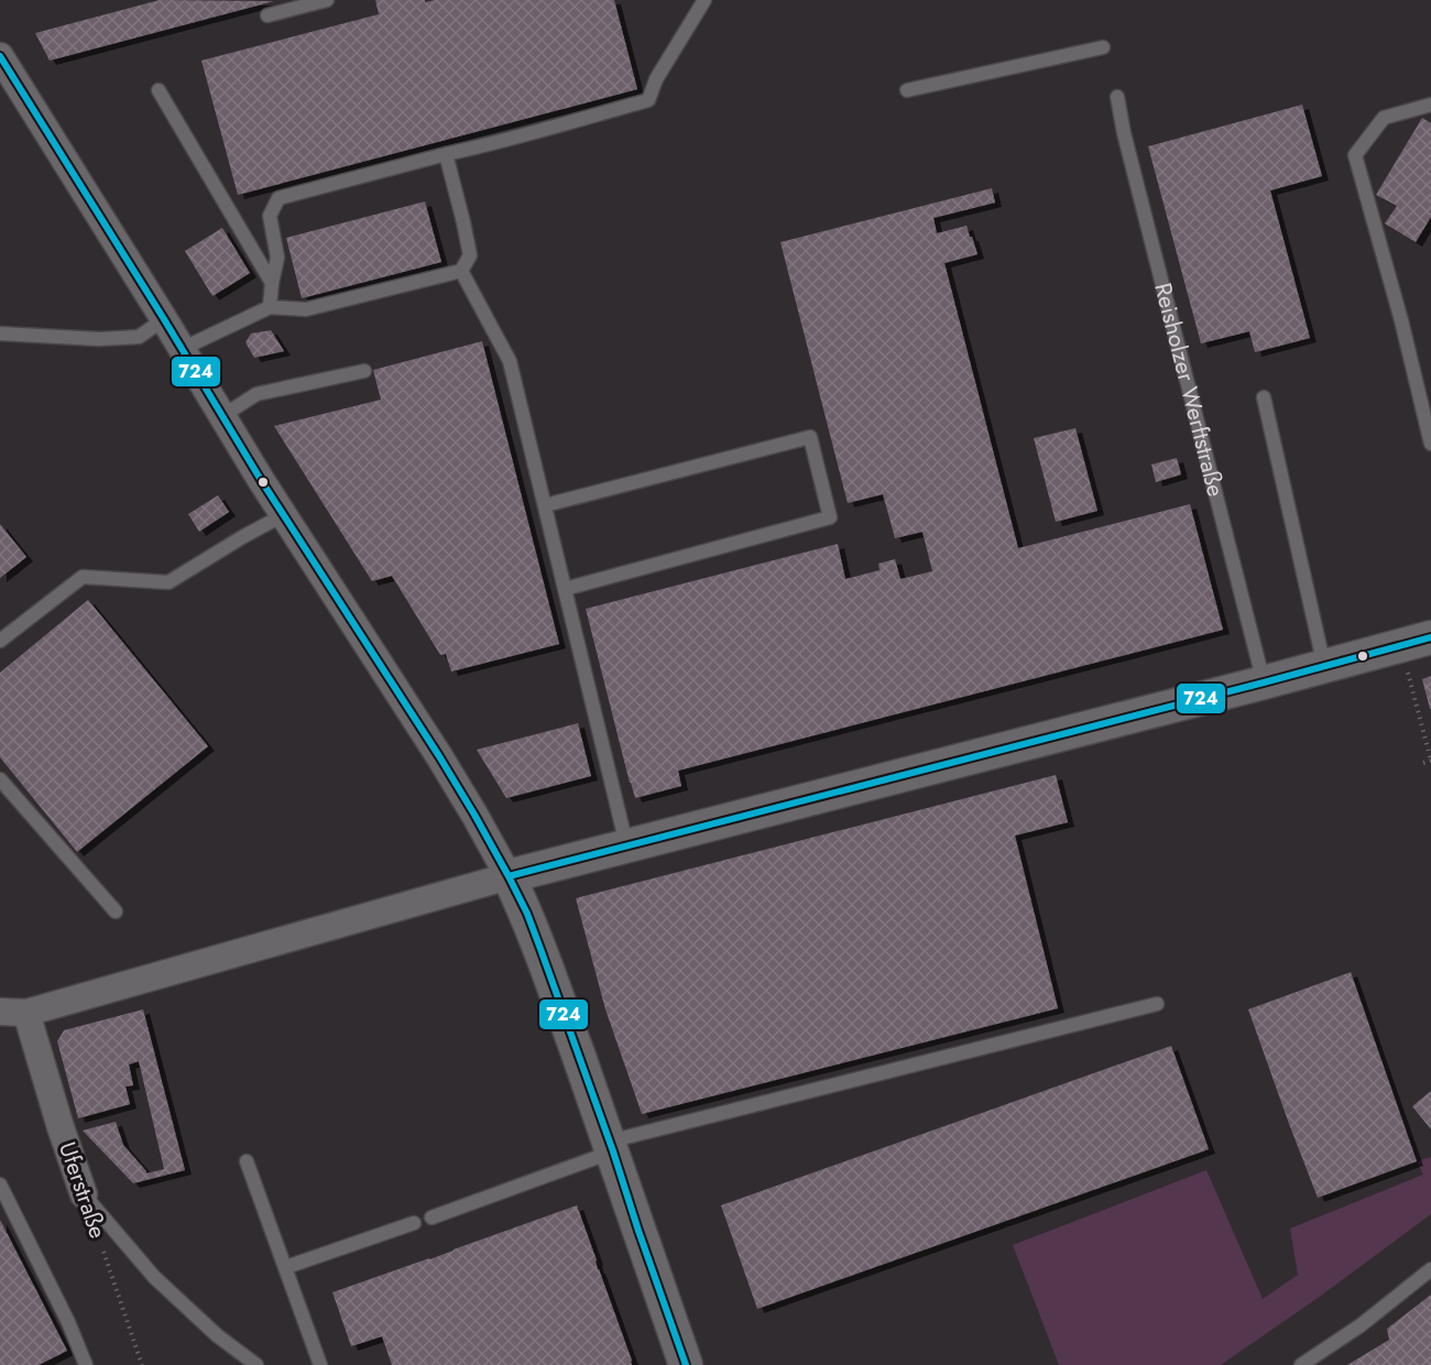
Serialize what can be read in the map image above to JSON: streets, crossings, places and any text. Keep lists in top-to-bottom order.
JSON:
{
  "streets": {
    "street": ["Uferstraße"],
    "lane": ["Reisholzer Werftstraße"]
  },
  "lines": ["transit line 724"]
}
